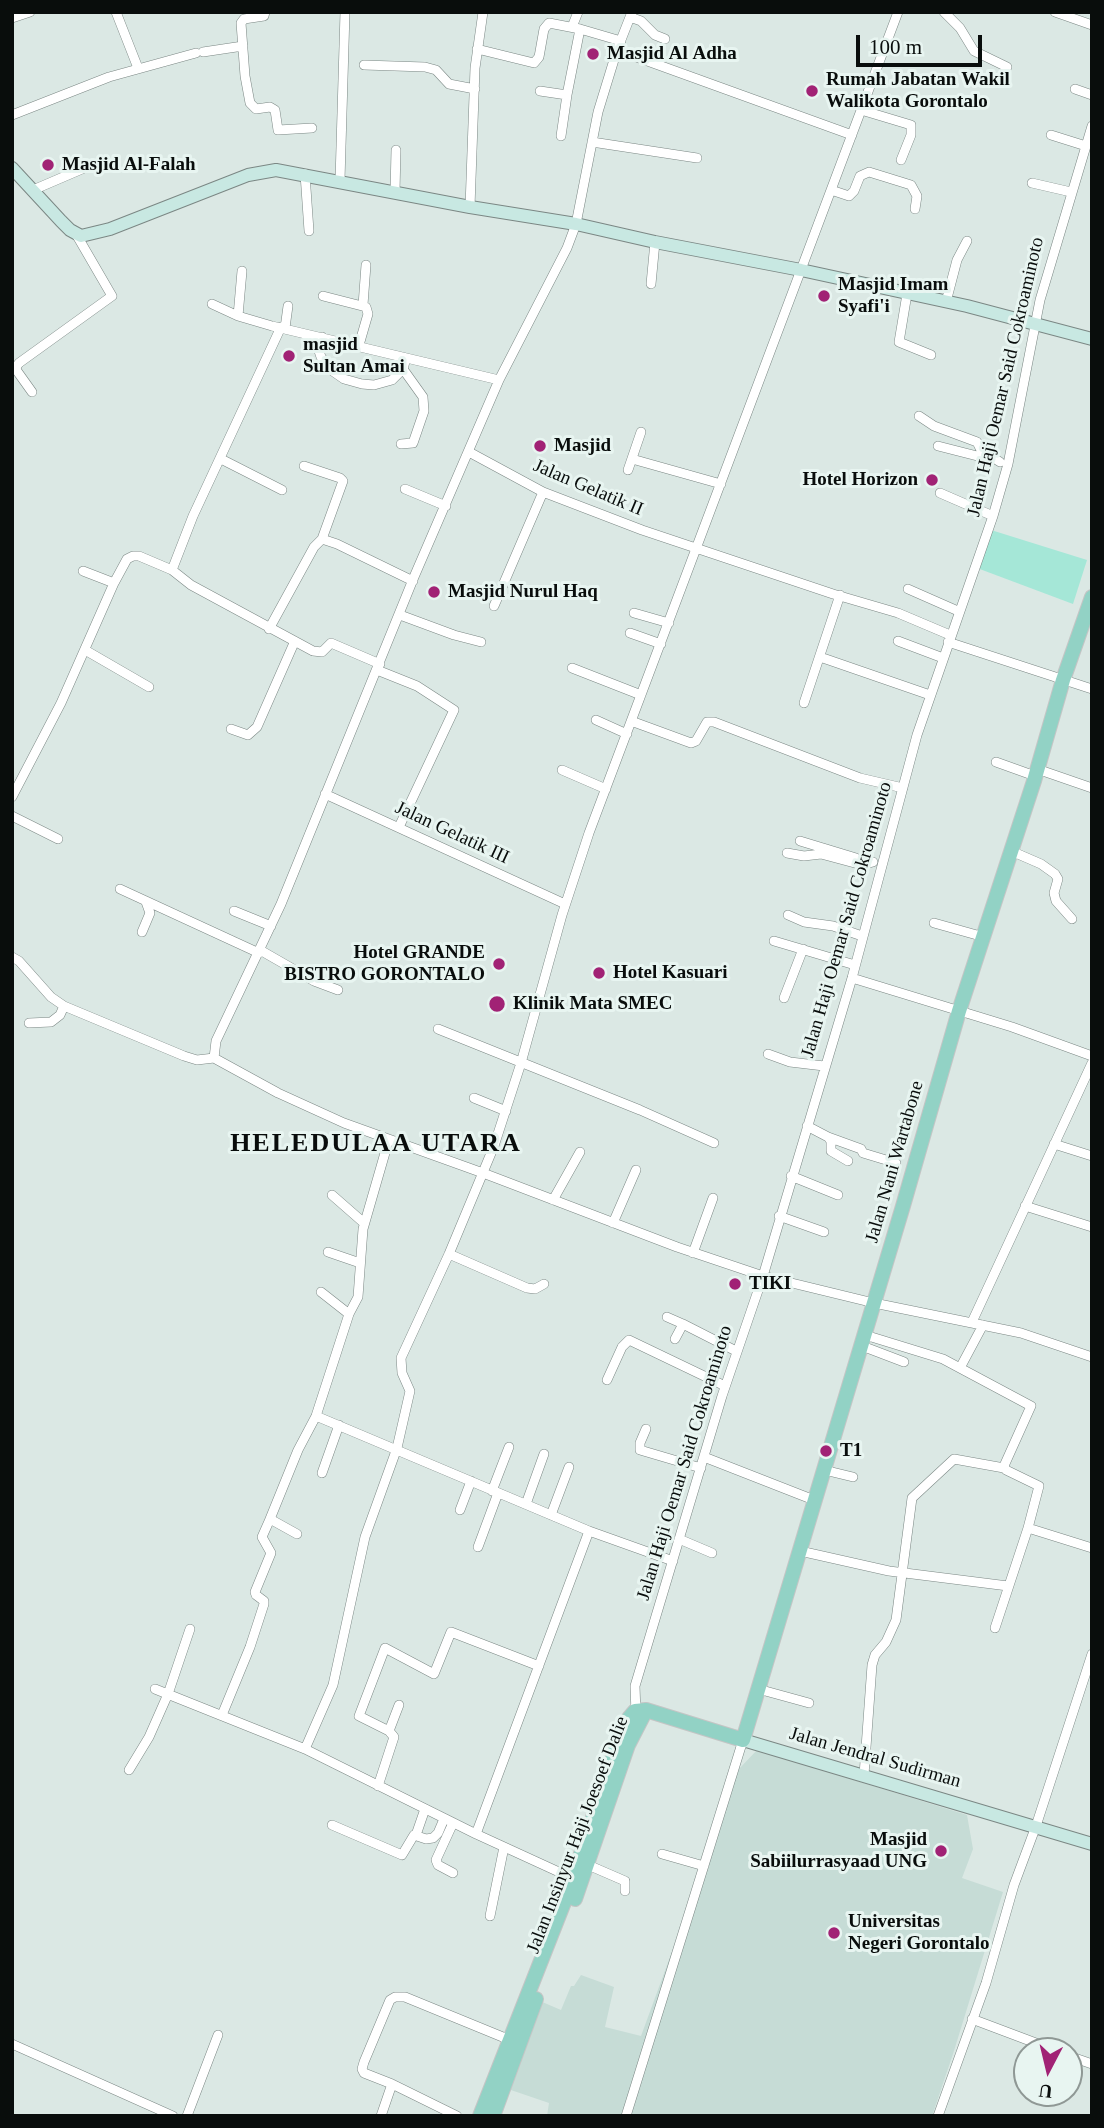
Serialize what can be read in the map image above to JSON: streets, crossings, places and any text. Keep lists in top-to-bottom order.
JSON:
{
  "streets": {
    "main road": ["Jalan Nani Wartabone", "Jalan Jendral Sudirman", "Jalan Insinyur Haji Joesoef Dalie"],
    "street": ["Jalan Haji Oemar Said Cokroaminoto", "Jalan Gelatik II", "Jalan Gelatik III"]
  },
  "crossings": [
    ["Jalan Haji Oemar Said Cokroaminoto", "Jalan Gelatik II"],
    ["Jalan Haji Oemar Said Cokroaminoto", "Jalan Jendral Sudirman"],
    ["Jalan Haji Oemar Said Cokroaminoto", "Jalan Insinyur Haji Joesoef Dalie"],
    ["Jalan Gelatik II", "Jalan Nani Wartabone"],
    ["Jalan Nani Wartabone", "Jalan Jendral Sudirman"],
    ["Jalan Jendral Sudirman", "Jalan Insinyur Haji Joesoef Dalie"]
  ],
  "districts": ["HELEDULAA UTARA"],
  "places": [
    "Masjid Al Adha",
    "Rumah Jabatan Wakil Walikota Gorontalo",
    "Masjid Al-Falah",
    "Masjid Imam Syafi'i",
    "masjid Sultan Amai",
    "Masjid",
    "Hotel Horizon",
    "Masjid Nurul Haq",
    "Hotel GRANDE BISTRO GORONTALO",
    "Hotel Kasuari",
    "Klinik Mata SMEC",
    "TIKI",
    "T1",
    "Masjid Sabiilurrasyaad UNG",
    "Universitas Negeri Gorontalo"
  ],
  "scale_bar": "100 m",
  "north": "bottom"
}
